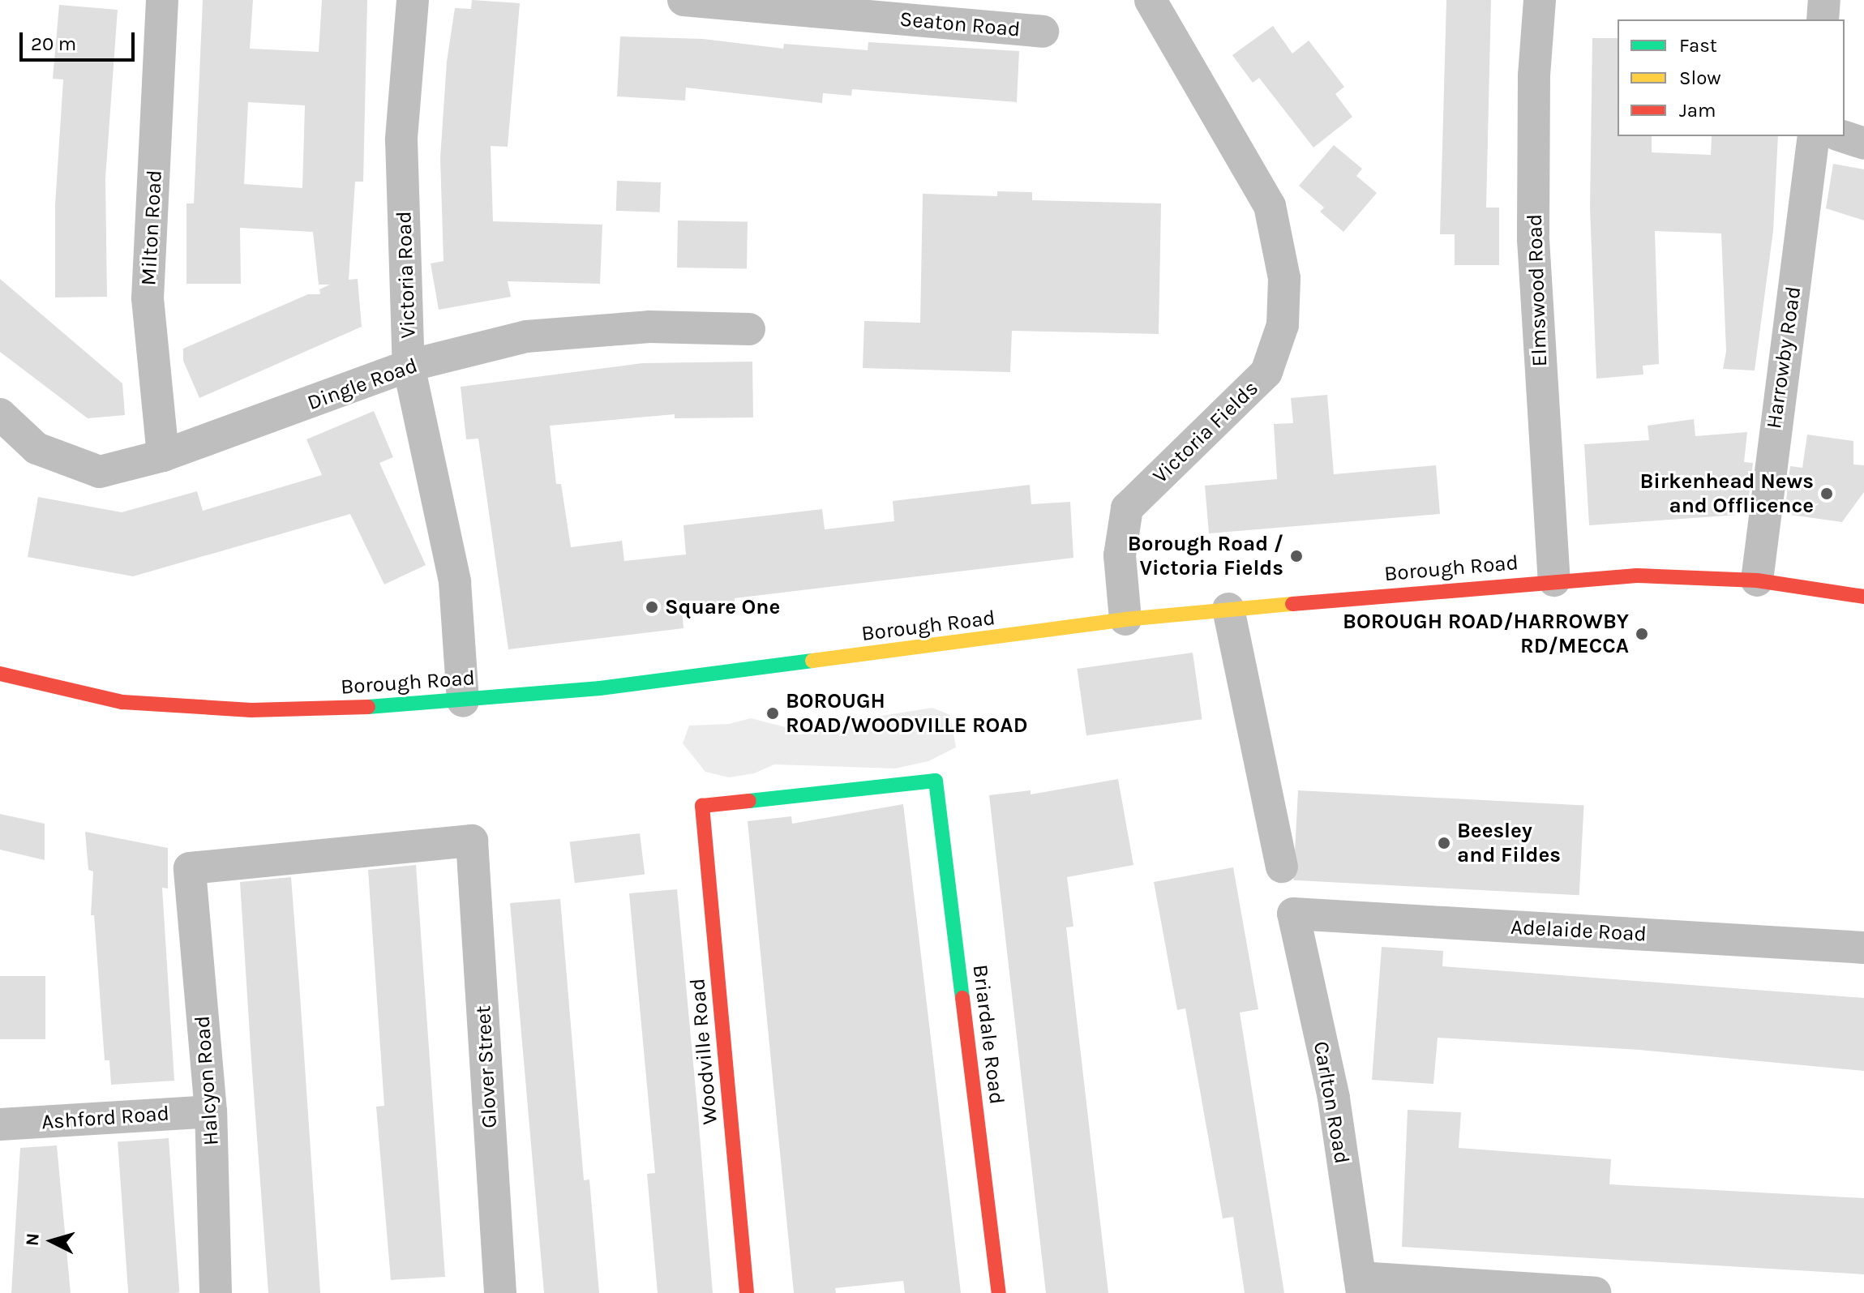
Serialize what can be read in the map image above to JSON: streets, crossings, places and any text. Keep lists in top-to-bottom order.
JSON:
{
  "streets": {
    "main road": ["Borough Road", "Briardale Road", "Woodville Road"],
    "street": [
      "Seaton Road",
      "Milton Road",
      "Victoria Road",
      "Elmswood Road",
      "Harrowby Road",
      "Dingle Road",
      "Victoria Fields",
      "Adelaide Road",
      "Glover Street",
      "Halcyon Road",
      "Carlton Road",
      "Ashford Road"
    ]
  },
  "crossings": [
    ["Milton Road", "Dingle Road"],
    ["Victoria Road", "Dingle Road"],
    ["Victoria Road", "Borough Road"],
    ["Elmswood Road", "Borough Road"],
    ["Harrowby Road", "Borough Road"],
    ["Victoria Fields", "Borough Road"],
    ["Adelaide Road", "Carlton Road"],
    ["Briardale Road", "Woodville Road"],
    ["Glover Street", "Halcyon Road"],
    ["Halcyon Road", "Ashford Road"]
  ],
  "places": [
    "Birkenhead News and Offlicence",
    "Borough Road / Victoria Fields",
    "Square One",
    "BOROUGH ROAD/HARROWBY RD/MECCA",
    "BOROUGH ROAD/WOODVILLE ROAD",
    "Beesley and Fildes"
  ],
  "legend": ["Fast", "Slow", "Jam"],
  "scale_bar": "20 m",
  "north": "left"
}
